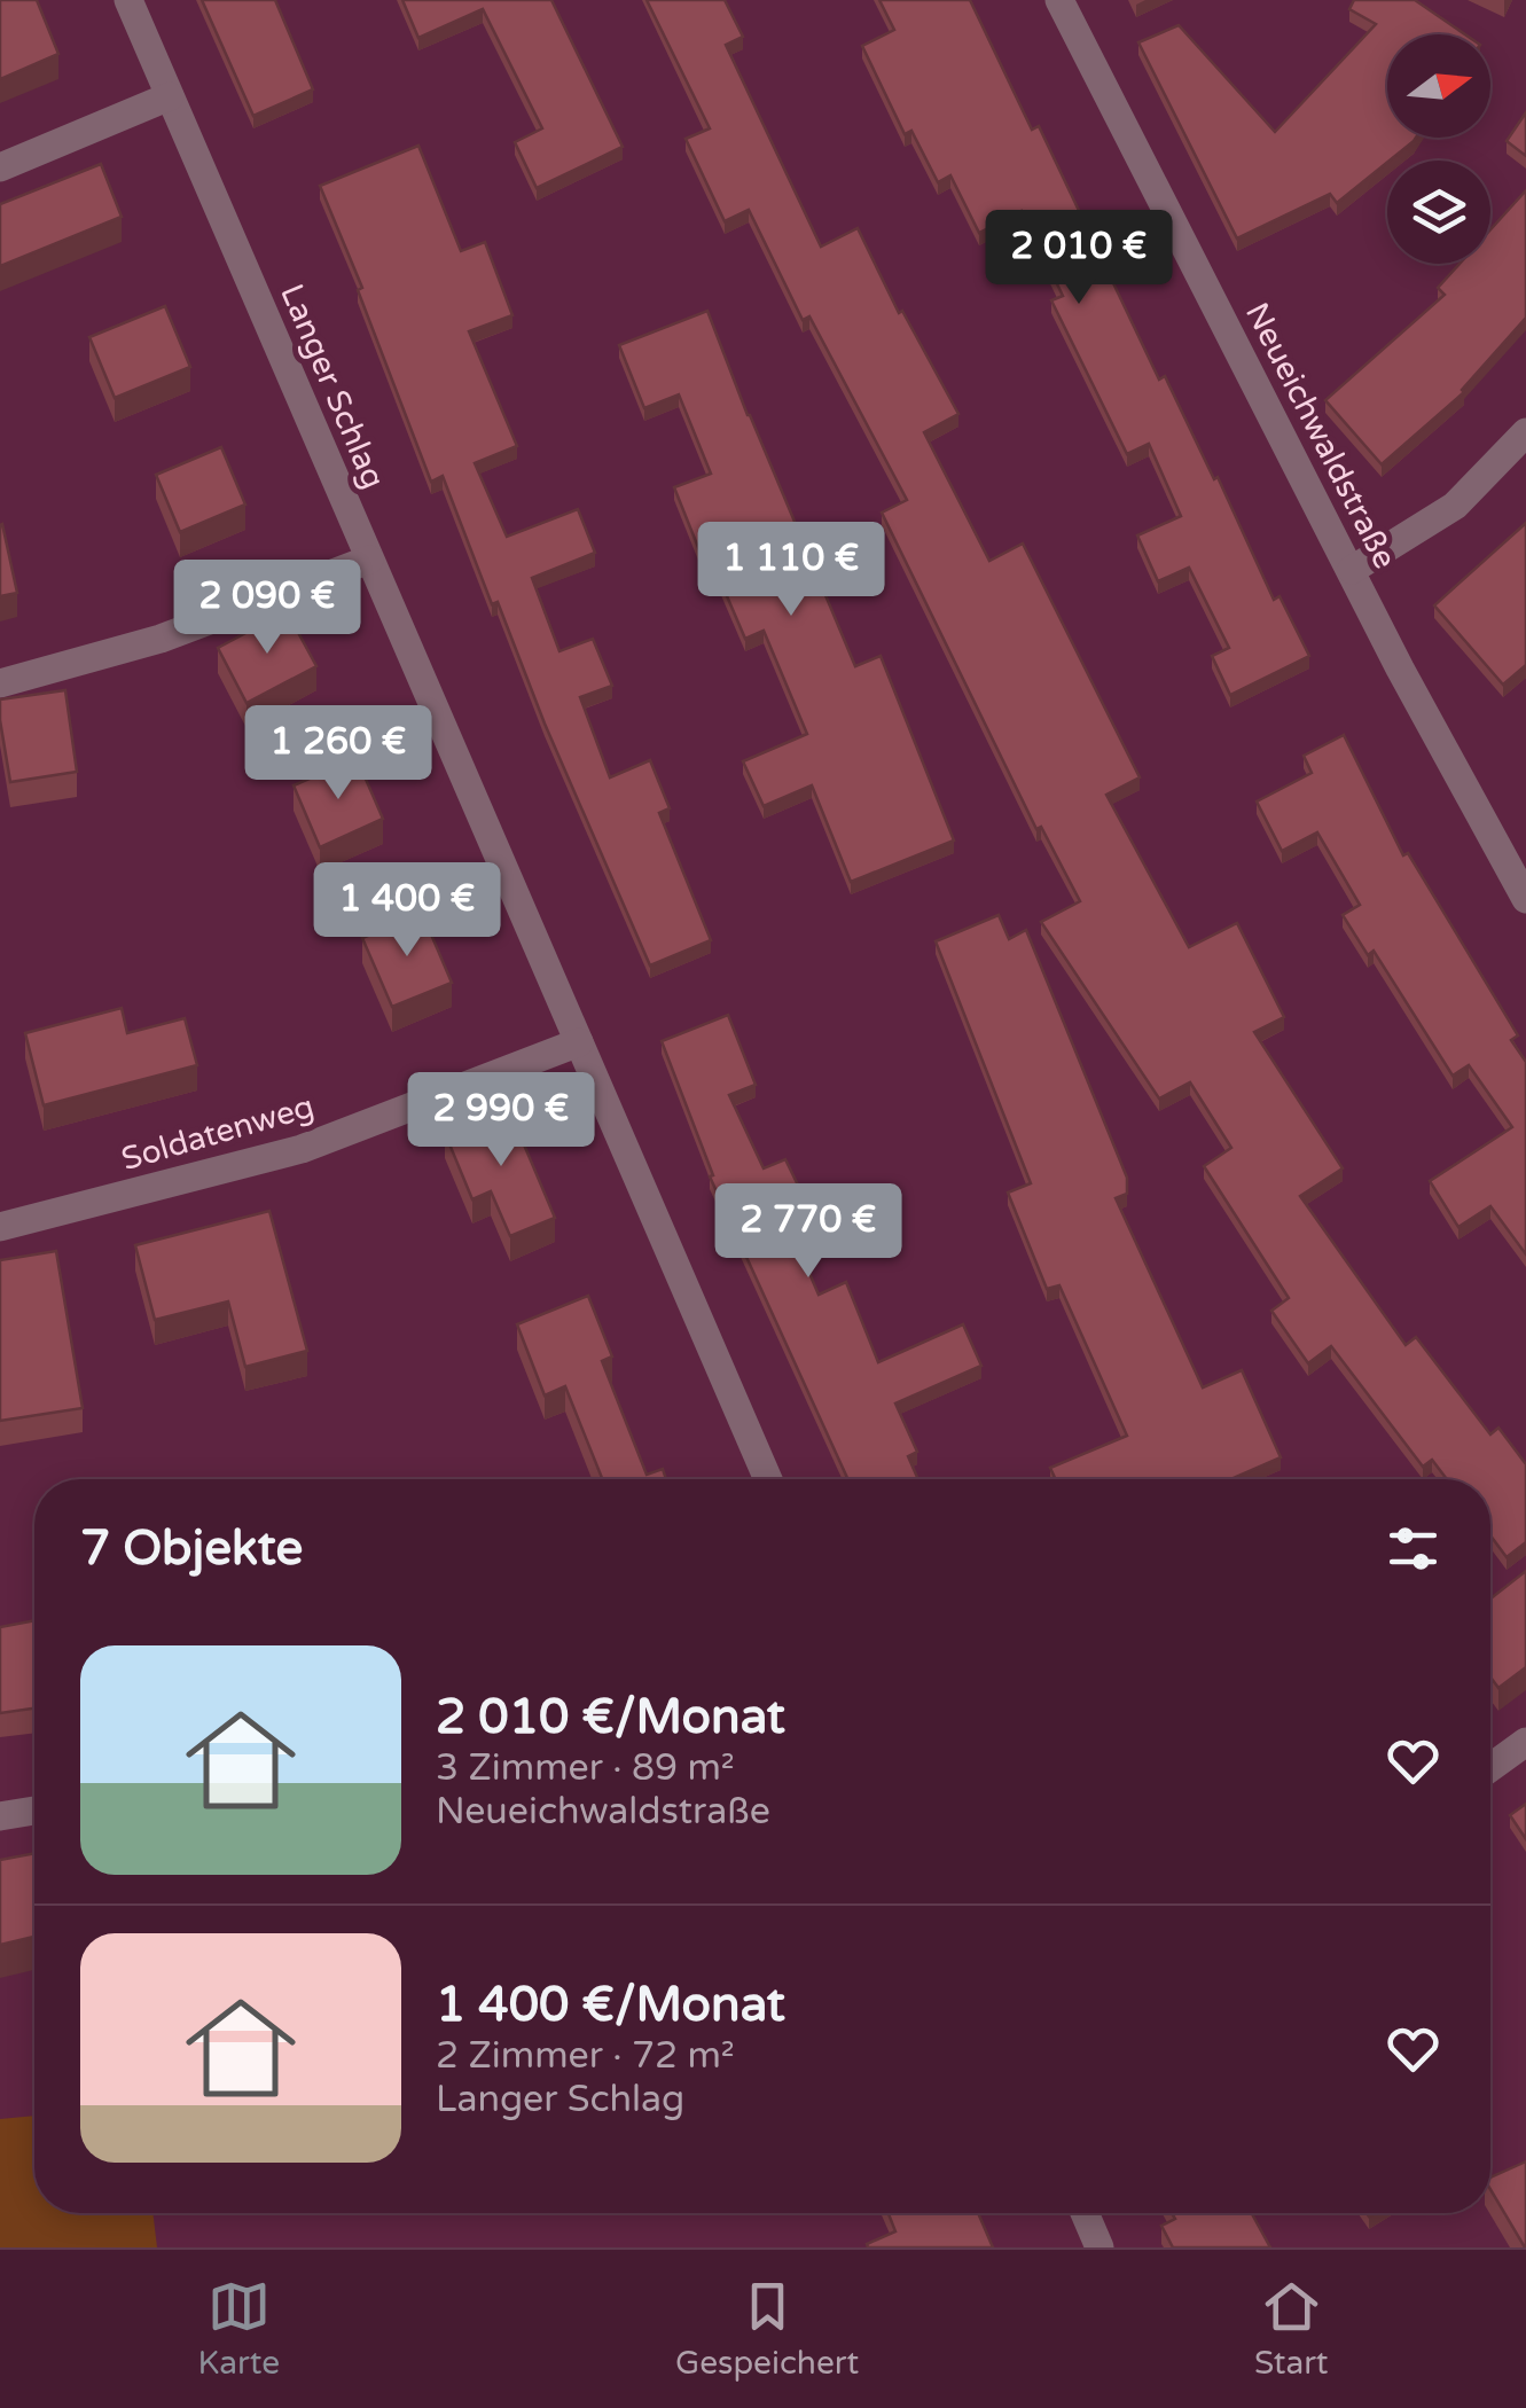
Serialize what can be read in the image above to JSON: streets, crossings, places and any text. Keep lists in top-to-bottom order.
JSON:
{
  "streets": {
    "street": ["Langer Schlag", "Neueichwaldstraße", "Soldatenweg"]
  },
  "crossings": [
    ["Langer Schlag", "Soldatenweg"]
  ],
  "north": "right",
  "page": {
    "price": [
      "2 010 €",
      "1 110 €",
      "2 090 €",
      "1 260 €",
      "1 400 €",
      "2 990 €",
      "2 770 €"
    ],
    "heading": "7 Objekte",
    "list": [
      {
        "name": "2 010 €/Monat",
        "note": "3 Zimmer · 89 m² · Neueichwaldstraße"
      },
      {
        "name": "1 400 €/Monat",
        "note": "2 Zimmer · 72 m² · Langer Schlag"
      }
    ],
    "tabs": ["Karte", "Gespeichert", "Start"]
  }
}
